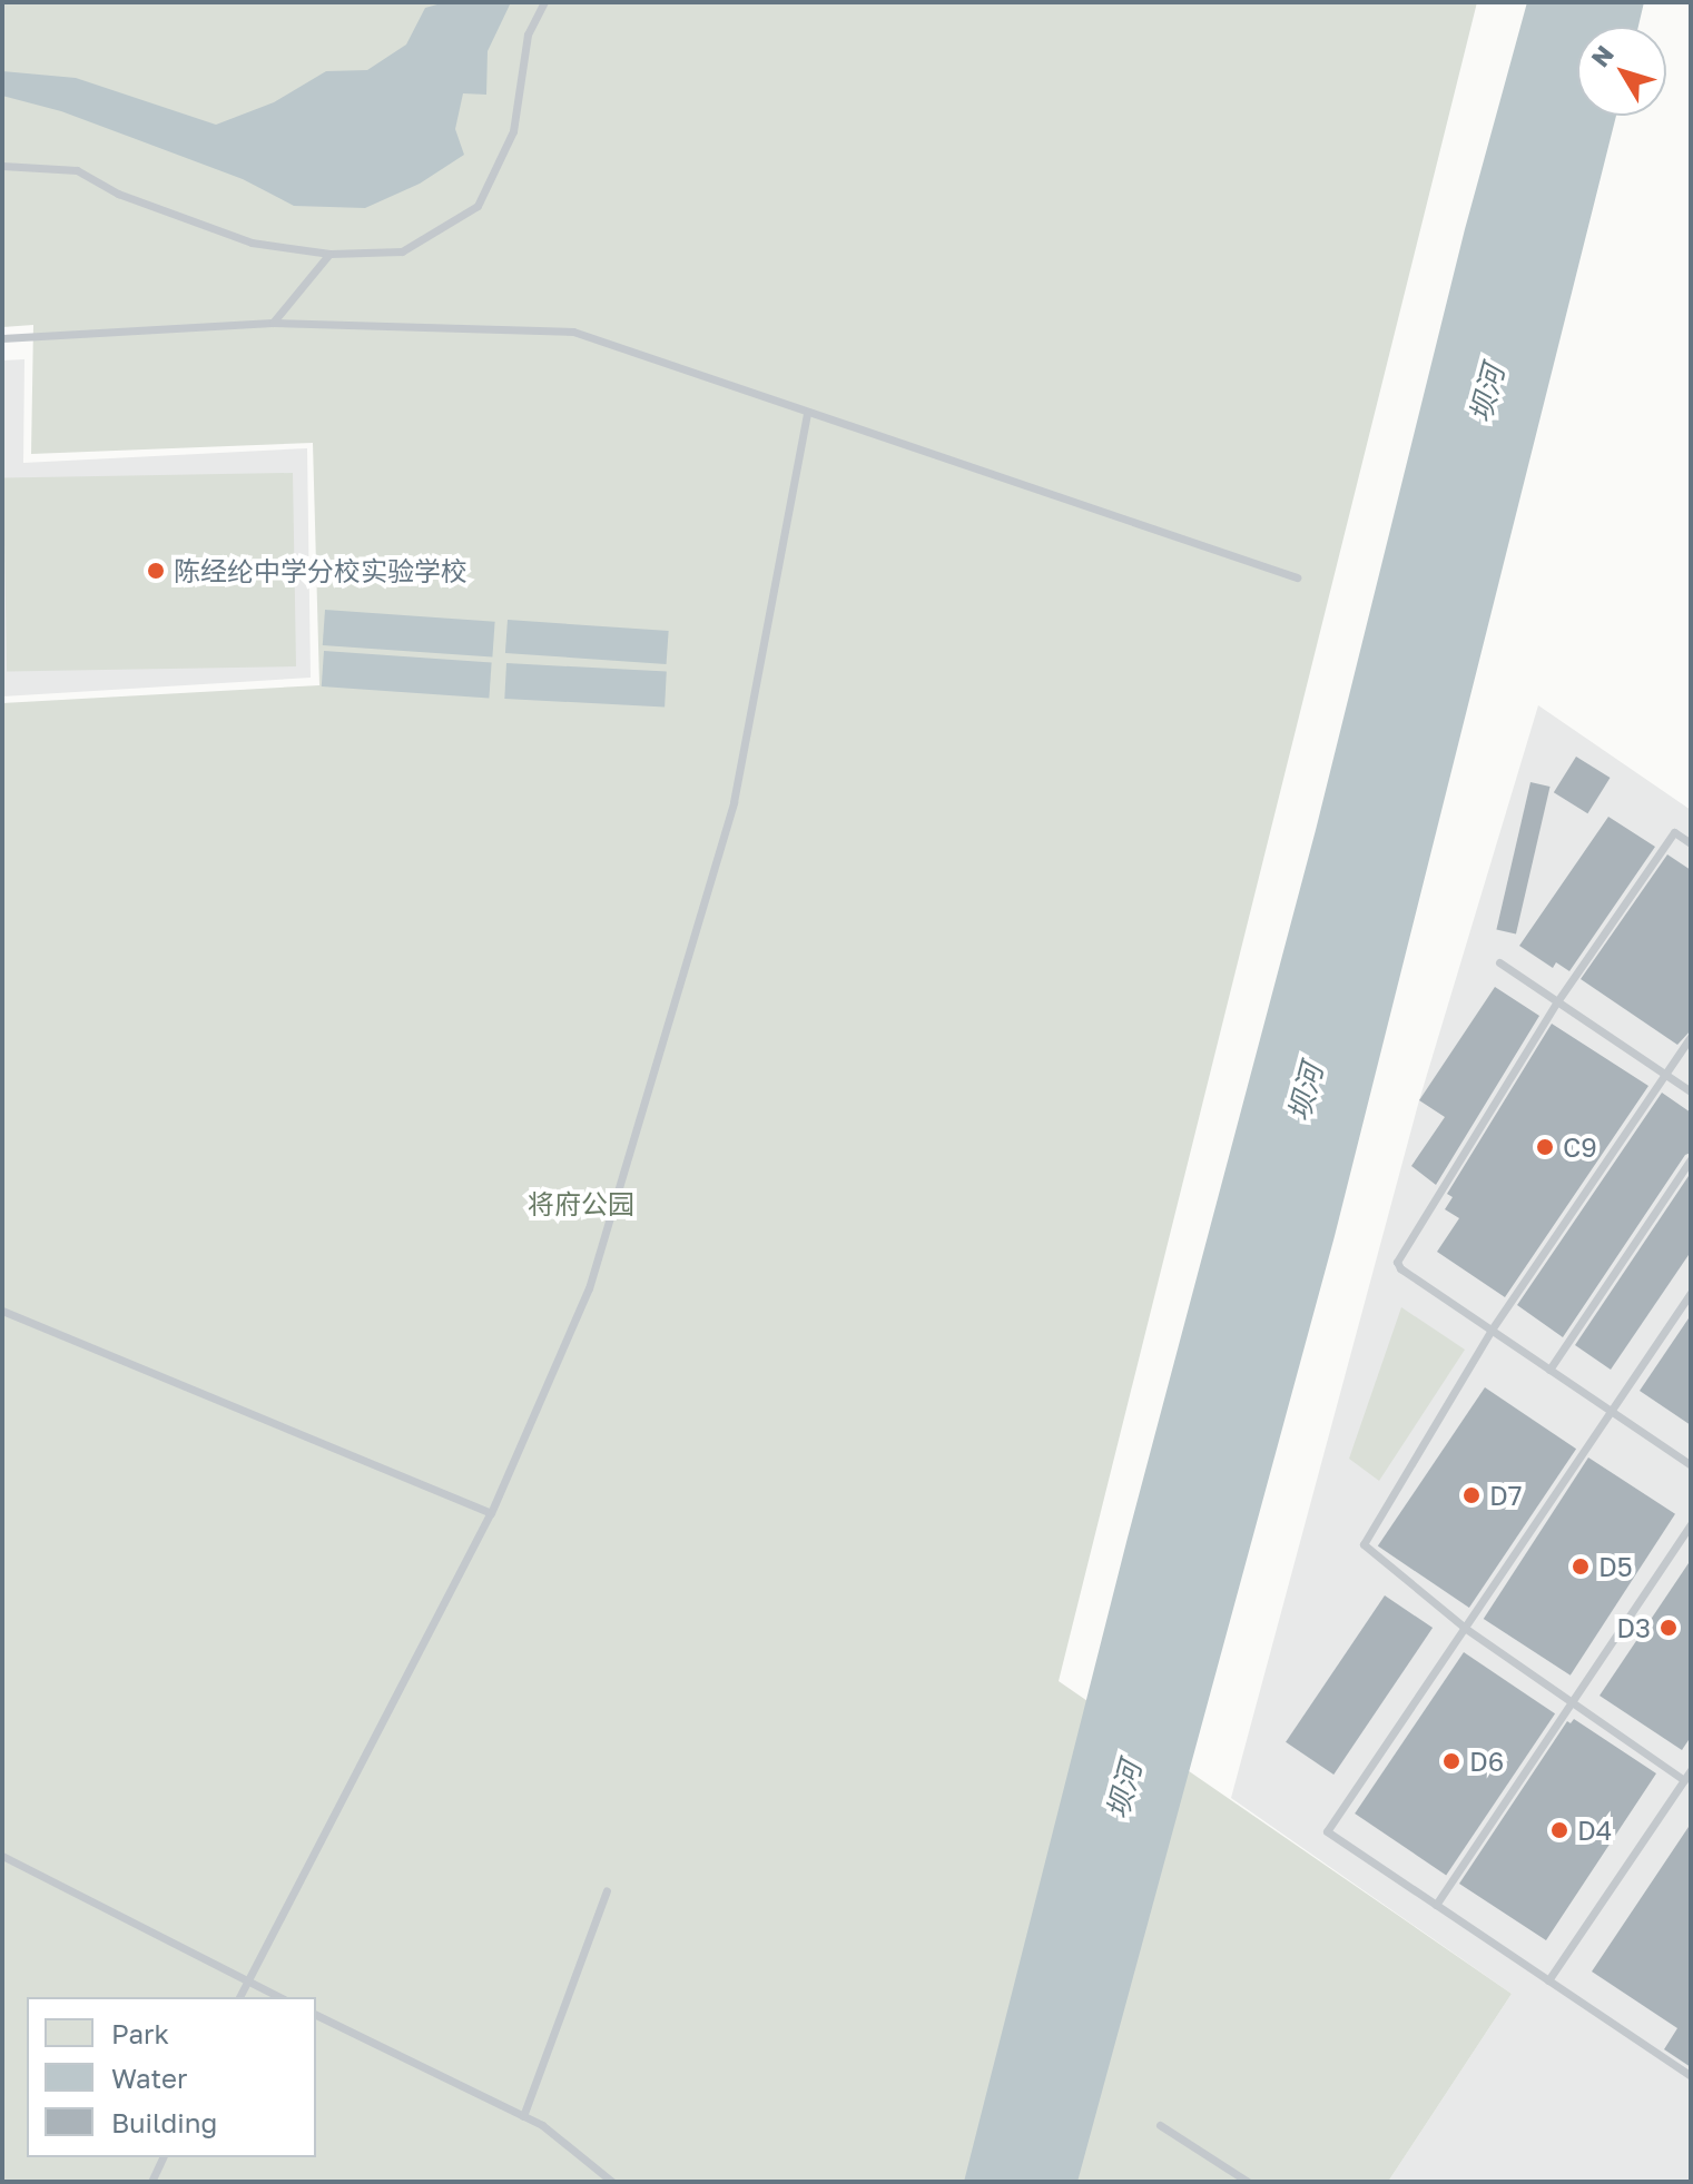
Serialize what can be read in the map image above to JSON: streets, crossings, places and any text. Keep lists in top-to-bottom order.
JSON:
{
  "water": ["坝河"],
  "parks": ["将府公园"],
  "places": [
    "陈经纶中学分校实验学校",
    "C9",
    "D7",
    "D5",
    "D3",
    "D6",
    "D4"
  ],
  "legend": ["Park", "Water", "Building"],
  "north": "top left"
}
